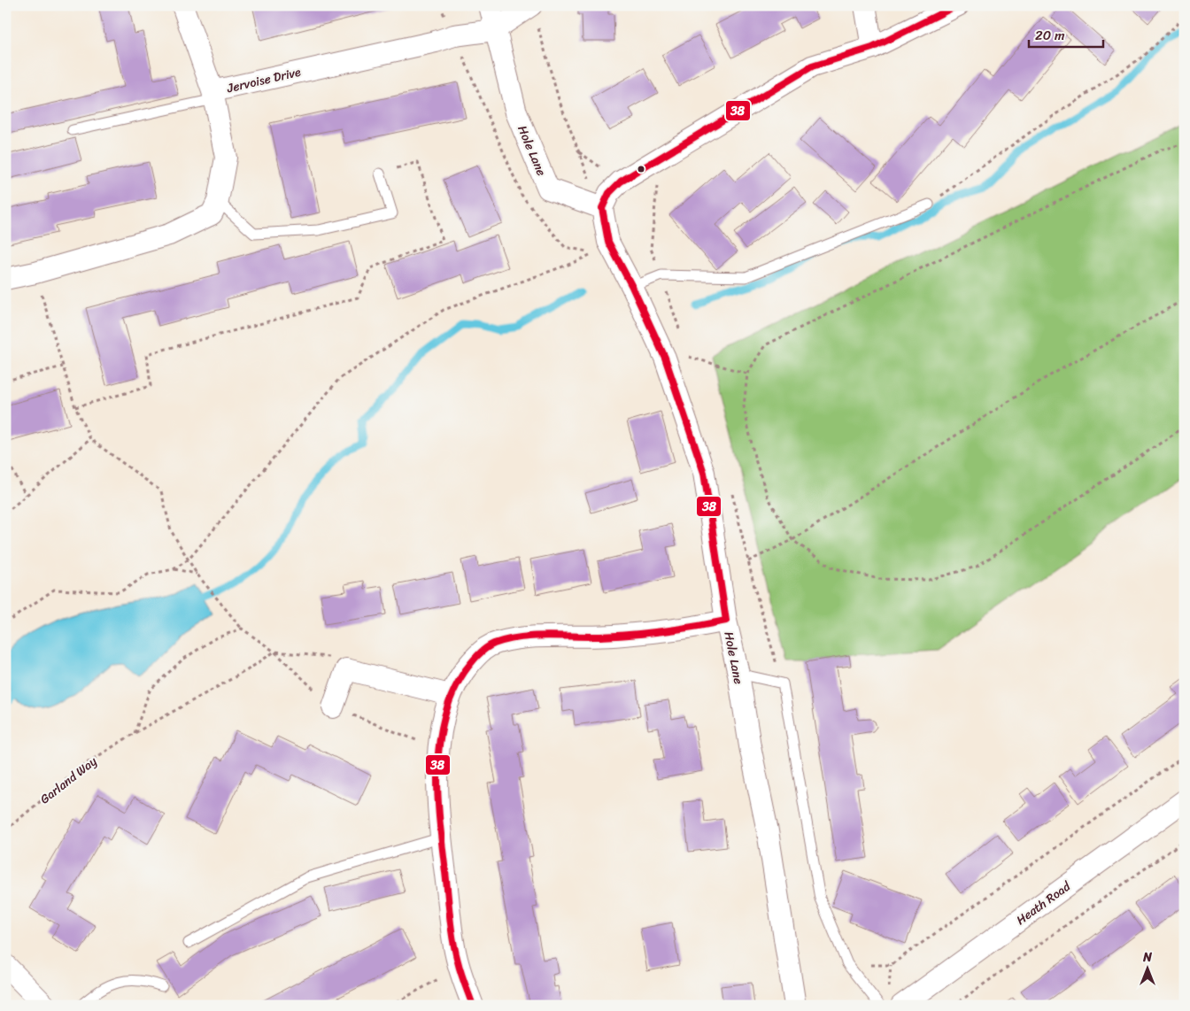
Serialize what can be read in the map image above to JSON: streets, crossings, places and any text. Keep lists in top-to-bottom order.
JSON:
{
  "streets": {
    "street": ["Jervoise Drive", "Hole Lane", "Heath Road"],
    "path": ["Garland Way"]
  },
  "crossings": [
    ["Jervoise Drive", "Hole Lane"]
  ],
  "lines": ["transit line 38"],
  "scale_bar": "20 m",
  "north": "top"
}
